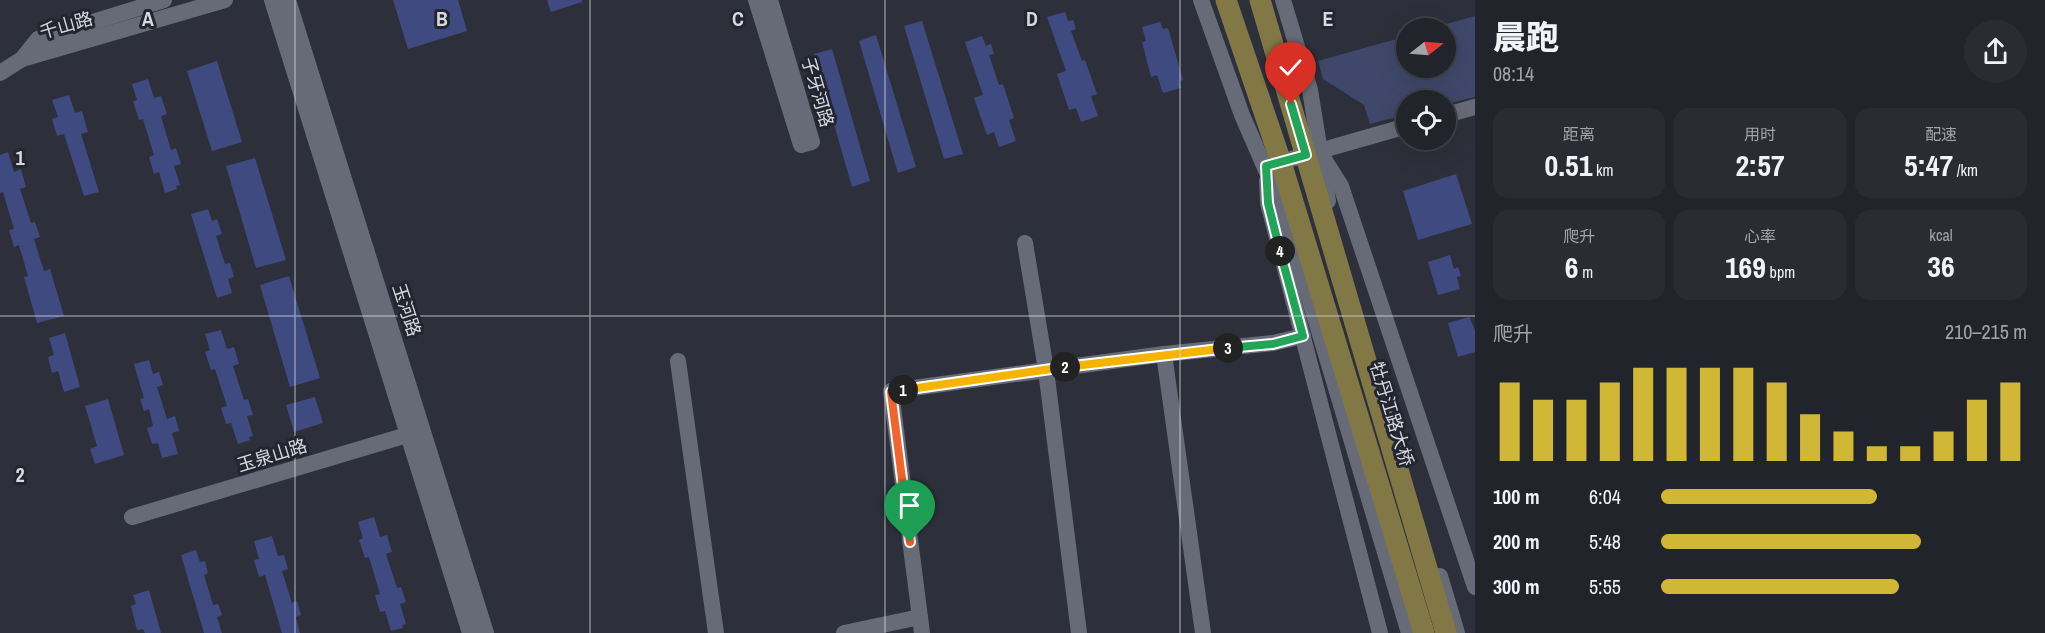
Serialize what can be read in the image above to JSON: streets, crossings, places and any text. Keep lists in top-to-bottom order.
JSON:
{
  "streets": {
    "main road": ["牡丹江路大桥"],
    "street": [
      "千山路",
      "子牙河路",
      "玉河路",
      "玉泉山路"
    ]
  },
  "crossings": [
    ["玉河路", "玉泉山路"]
  ],
  "north": "right",
  "page": {
    "heading": ["晨跑", "08:14"],
    "stats": [
      ["距离", "0.51 km"],
      ["用时", "2:57"],
      ["配速", "5:47 /km"],
      ["爬升", "6 m"],
      ["心率", "169 bpm"],
      ["kcal", "36"]
    ],
    "pins": [
      "4",
      "3",
      "2",
      "1"
    ],
    "chart": ["爬升", "210–215 m"],
    "list": [
      {
        "name": "100 m",
        "note": "6:04"
      },
      {
        "name": "200 m",
        "note": "5:48"
      },
      {
        "name": "300 m",
        "note": "5:55"
      }
    ]
  },
  "grid": {
    "columns": [
      "A",
      "B",
      "C",
      "D",
      "E"
    ],
    "rows": ["1", "2"]
  }
}
